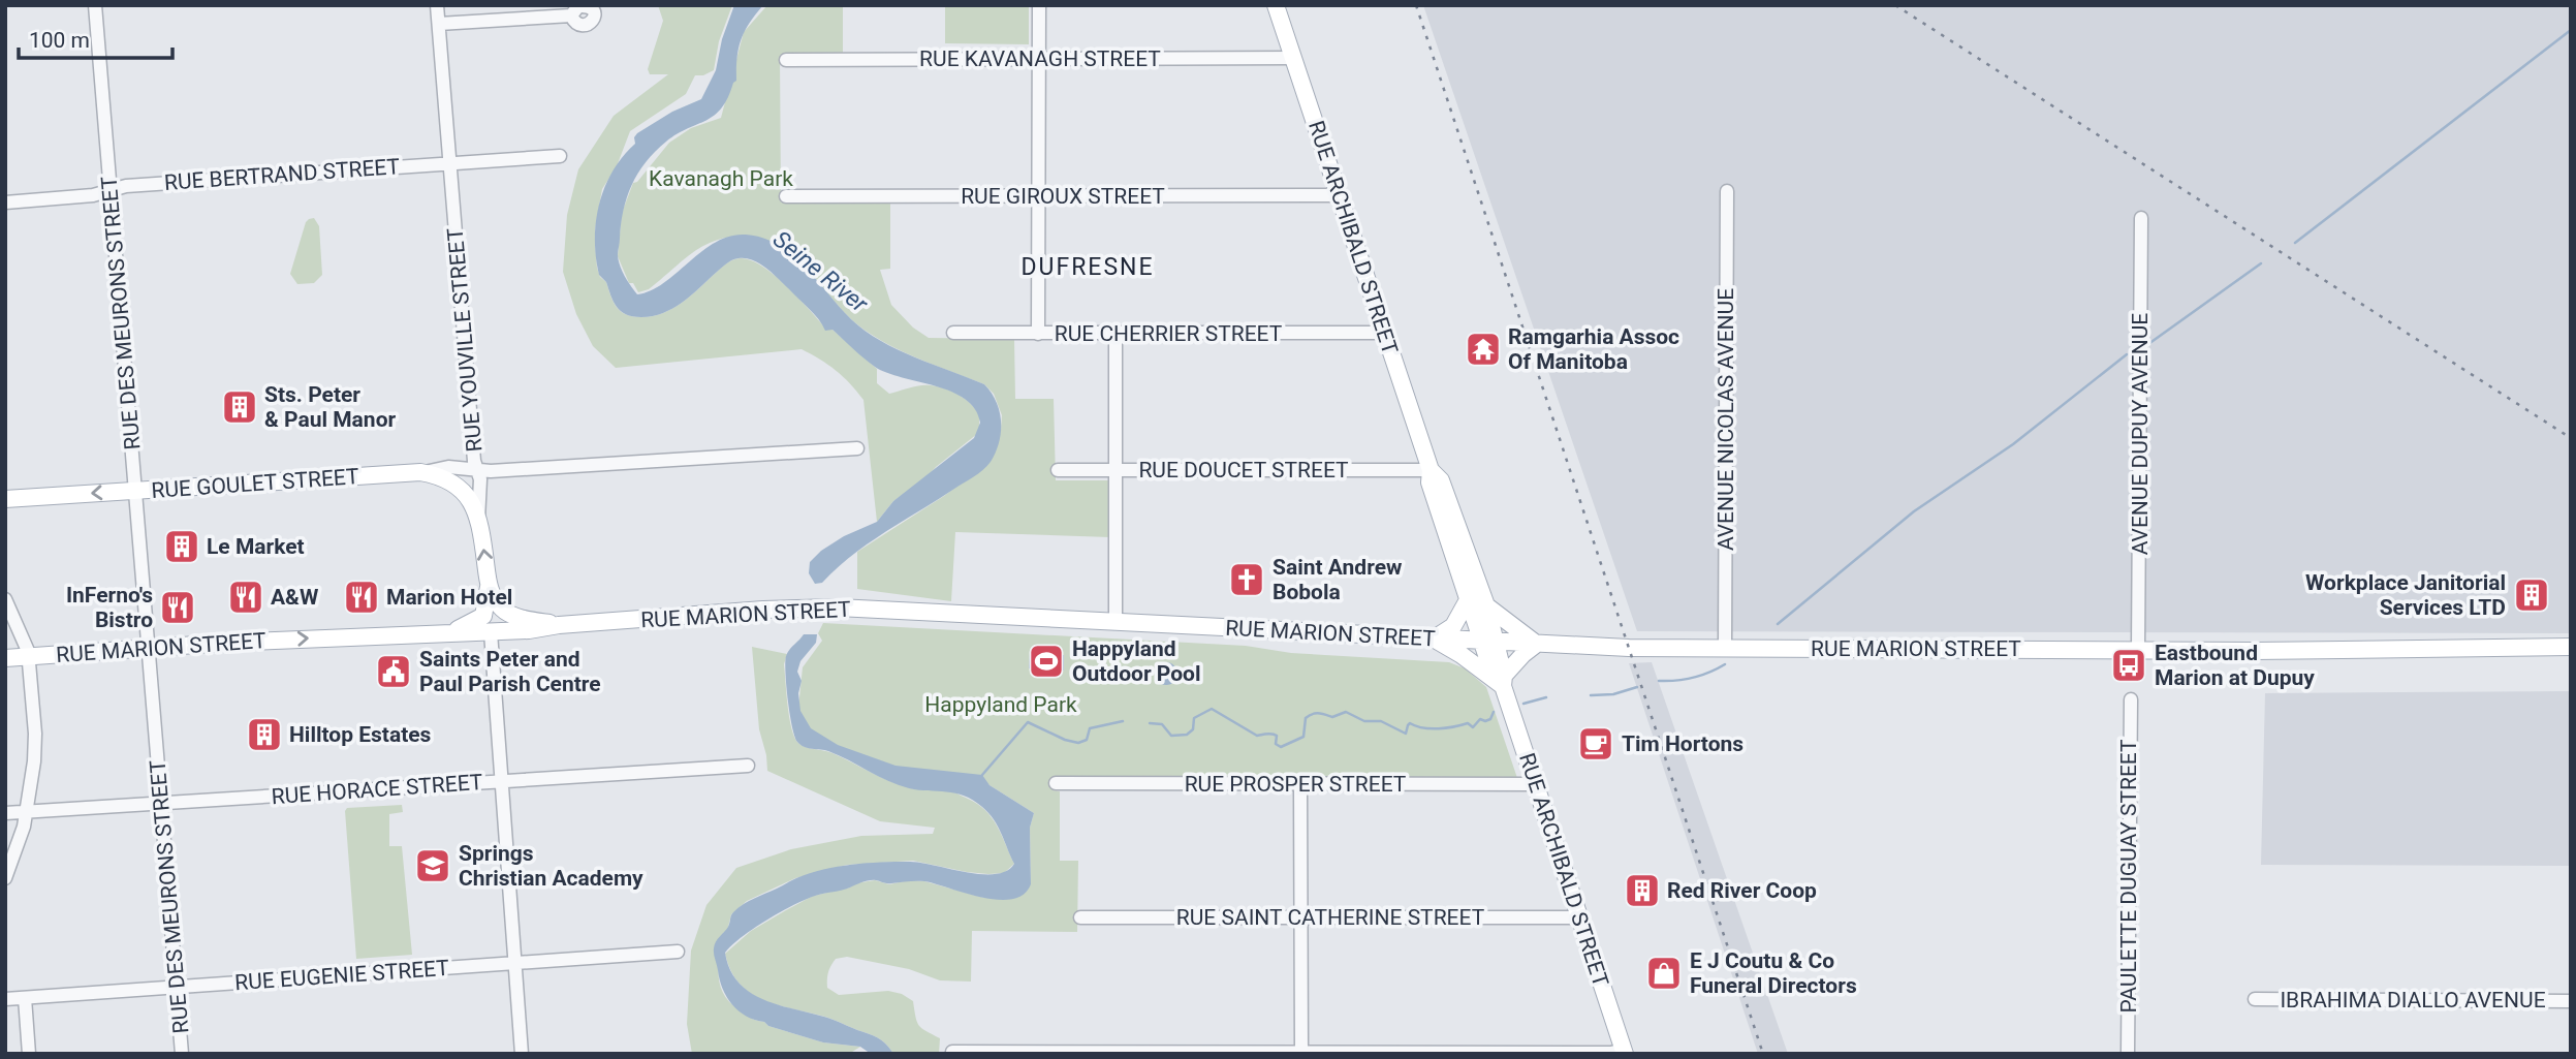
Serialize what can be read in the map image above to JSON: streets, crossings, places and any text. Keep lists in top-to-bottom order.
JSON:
{
  "streets": {
    "main road": [
      "RUE ARCHIBALD STREET",
      "RUE YOUVILLE STREET",
      "RUE GOULET STREET",
      "RUE MARION STREET"
    ],
    "street": [
      "RUE KAVANAGH STREET",
      "RUE BERTRAND STREET",
      "RUE GIROUX STREET",
      "RUE DES MEURONS STREET",
      "RUE CHERRIER STREET",
      "AVENUE NICOLAS AVENUE",
      "AVENUE DUPUY AVENUE",
      "RUE DOUCET STREET",
      "RUE PROSPER STREET",
      "RUE HORACE STREET",
      "PAULETTE DUGUAY STREET",
      "RUE SAINT CATHERINE STREET",
      "RUE EUGENIE STREET",
      "IBRAHIMA DIALLO AVENUE"
    ]
  },
  "crossings": [
    ["RUE KAVANAGH STREET", "RUE ARCHIBALD STREET"],
    ["RUE BERTRAND STREET", "RUE DES MEURONS STREET"],
    ["RUE BERTRAND STREET", "RUE YOUVILLE STREET"],
    ["RUE GIROUX STREET", "RUE ARCHIBALD STREET"],
    ["RUE ARCHIBALD STREET", "RUE CHERRIER STREET"],
    ["RUE ARCHIBALD STREET", "RUE DOUCET STREET"],
    ["RUE ARCHIBALD STREET", "RUE MARION STREET"],
    ["RUE ARCHIBALD STREET", "RUE PROSPER STREET"],
    ["RUE ARCHIBALD STREET", "RUE SAINT CATHERINE STREET"],
    ["RUE DES MEURONS STREET", "RUE GOULET STREET"],
    ["RUE DES MEURONS STREET", "RUE MARION STREET"],
    ["RUE DES MEURONS STREET", "RUE HORACE STREET"],
    ["RUE DES MEURONS STREET", "RUE EUGENIE STREET"],
    ["RUE YOUVILLE STREET", "RUE GOULET STREET"],
    ["AVENUE NICOLAS AVENUE", "RUE MARION STREET"],
    ["AVENUE DUPUY AVENUE", "RUE MARION STREET"]
  ],
  "districts": ["DUFRESNE"],
  "water": ["Seine River"],
  "parks": ["Kavanagh Park", "Happyland Park"],
  "places": {
    "temple": ["Ramgarhia Assoc Of Manitoba"],
    "building": [
      "Sts. Peter & Paul Manor",
      "Le Market",
      "Workplace Janitorial Services LTD",
      "Hilltop Estates",
      "Red River Coop"
    ],
    "church": ["Saint Andrew Bobola"],
    "restaurant": ["A&W", "Marion Hotel", "InFerno's Bistro"],
    "sports": ["Happyland Outdoor Pool"],
    "bus stop": ["Eastbound Marion at Dupuy"],
    "public building": ["Saints Peter and Paul Parish Centre"],
    "cafe": ["Tim Hortons"],
    "school or university": ["Springs Christian Academy"],
    "shop": ["E J Coutu & Co Funeral Directors"]
  },
  "scale_bar": "100 m"
}
